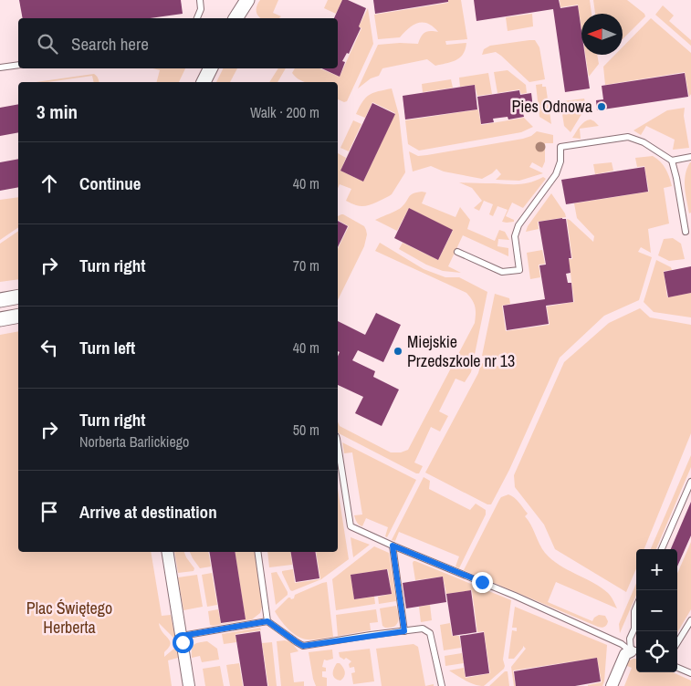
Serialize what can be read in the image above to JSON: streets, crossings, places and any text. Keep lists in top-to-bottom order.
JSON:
{
  "parks": ["Plac Świętego Herberta"],
  "places": ["Pies Odnowa", "Miejskie Przedszkole nr 13"],
  "north": "left",
  "page": {
    "search": "Search here",
    "heading": ["3 min", "Walk · 200 m"],
    "list": [
      ["Continue", "40 m"],
      ["Turn right", "70 m"],
      ["Turn left", "40 m"],
      ["Turn right", "Norberta Barlickiego", "50 m"],
      "Arrive at destination"
    ],
    "map_buttons": ["+", "−"]
  }
}
